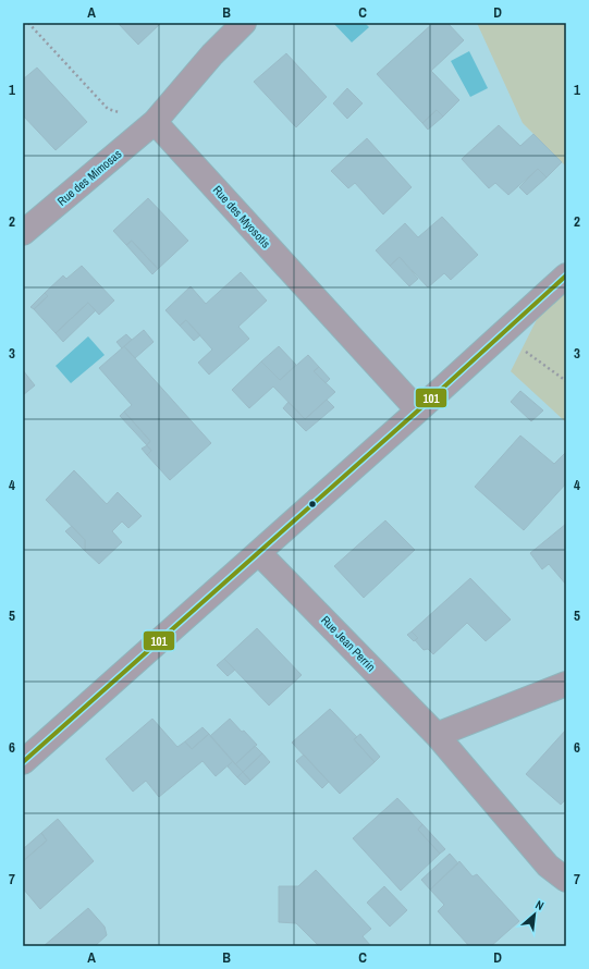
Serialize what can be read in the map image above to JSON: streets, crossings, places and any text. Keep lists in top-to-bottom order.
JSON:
{
  "streets": {
    "street": ["Rue des Mimosas", "Rue des Myosotis", "Rue Jean Perrin"]
  },
  "crossings": [
    ["Rue des Mimosas", "Rue des Myosotis"]
  ],
  "lines": ["transit line 101"],
  "north": "top right",
  "grid": {
    "columns": [
      "A",
      "B",
      "C",
      "D"
    ],
    "rows": [
      "1",
      "2",
      "3",
      "4",
      "5",
      "6",
      "7"
    ]
  }
}
